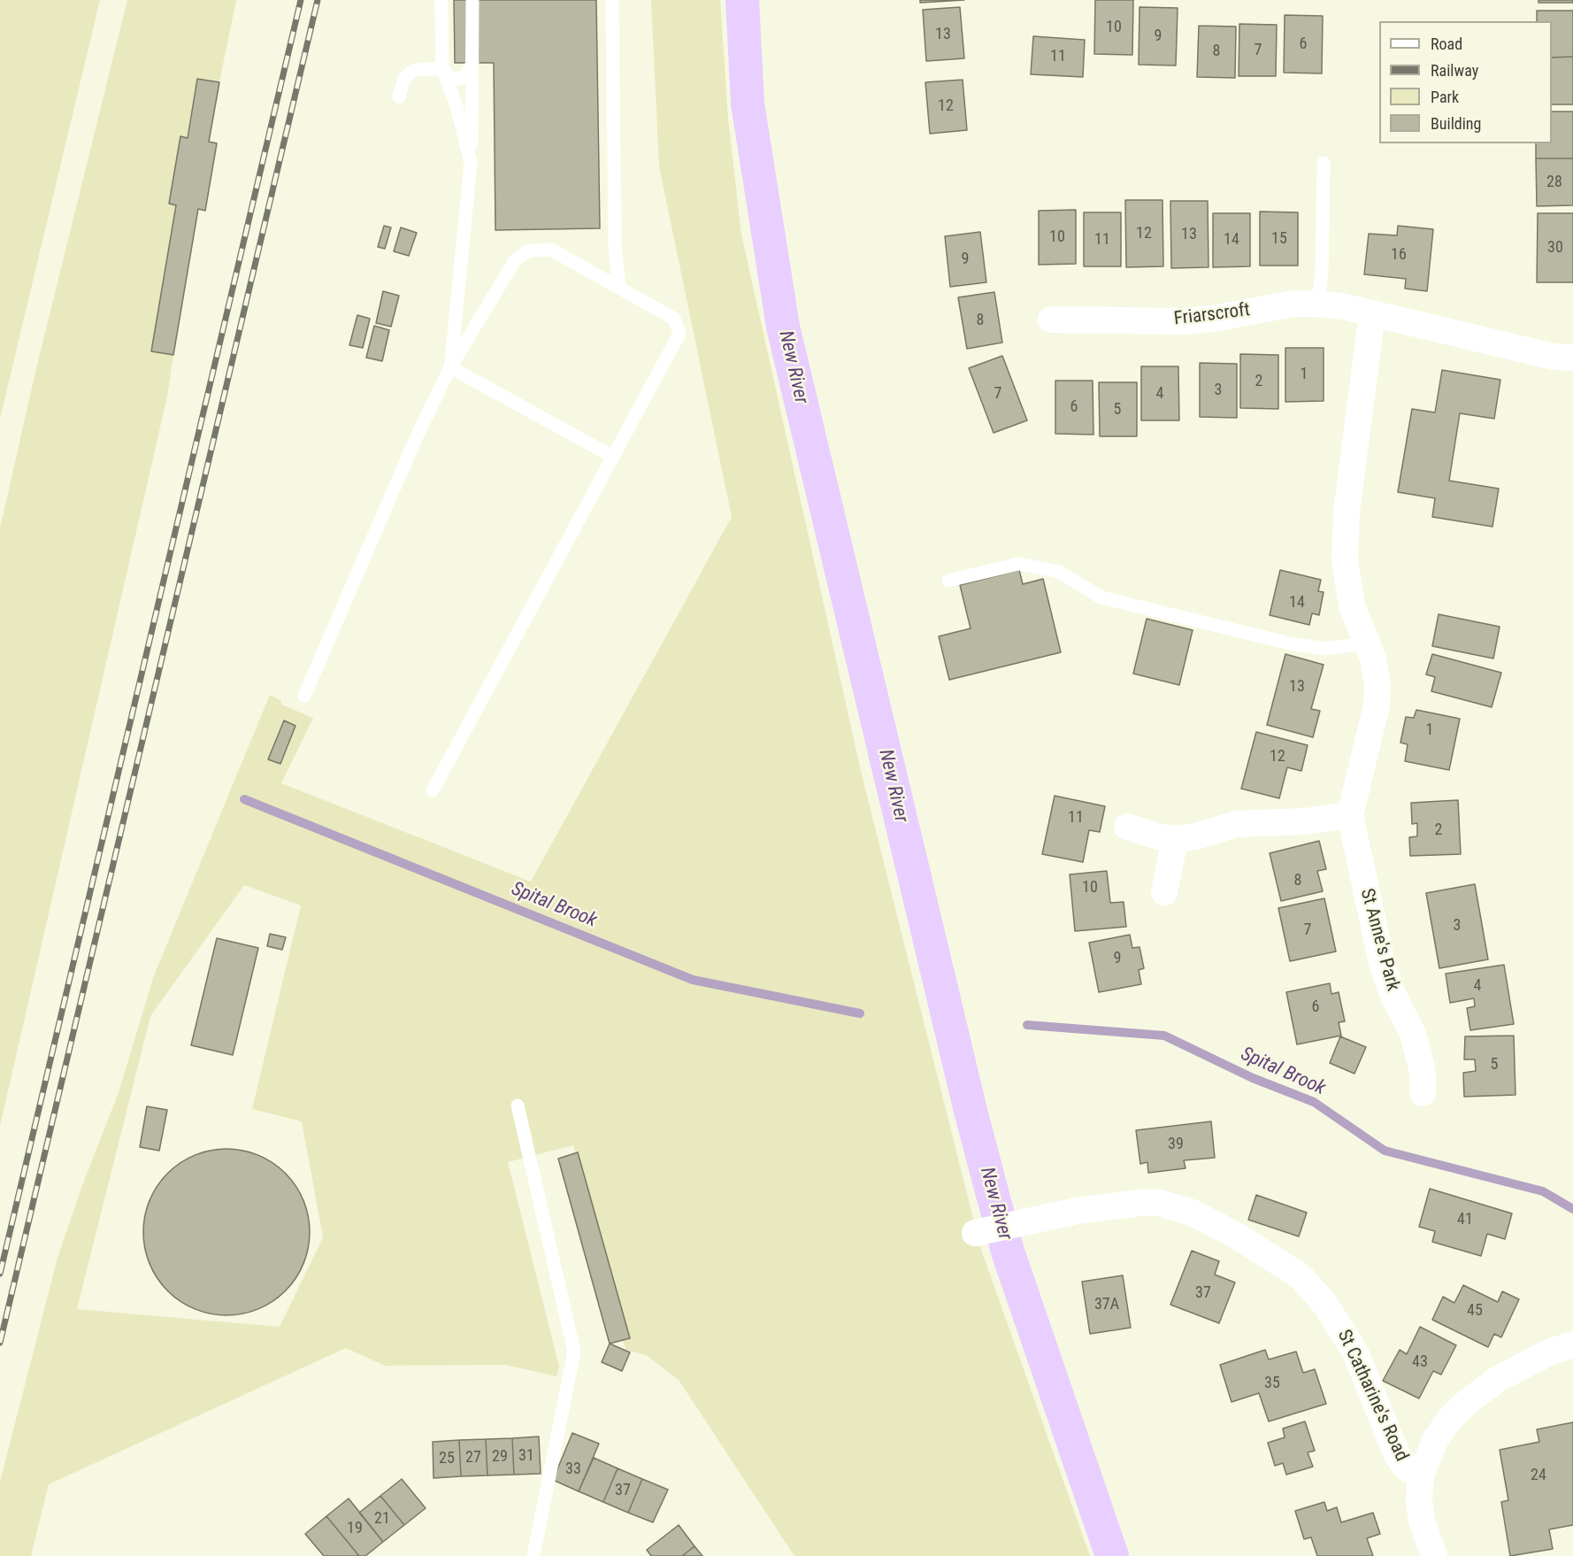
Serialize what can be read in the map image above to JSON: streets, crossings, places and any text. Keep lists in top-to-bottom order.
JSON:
{
  "streets": {
    "street": ["Friarscroft", "St Anne's Park", "St Catharine's Road"]
  },
  "crossings": [
    ["Friarscroft", "St Anne's Park"]
  ],
  "water": ["New River", "Spital Brook"],
  "house_numbers": [
    "10",
    "13",
    "9",
    "6",
    "7",
    "8",
    "11",
    "12",
    "28",
    "12",
    "13",
    "10",
    "15",
    "11",
    "14",
    "30",
    "16",
    "9",
    "8",
    "1",
    "2",
    "3",
    "7",
    "4",
    "6",
    "5",
    "14",
    "13",
    "1",
    "12",
    "11",
    "2",
    "8",
    "10",
    "3",
    "7",
    "9",
    "4",
    "6",
    "5",
    "39",
    "41",
    "37",
    "37A",
    "45",
    "43",
    "35",
    "31",
    "29",
    "27",
    "25",
    "33",
    "24",
    "37",
    "21",
    "19"
  ],
  "legend": [
    "Road",
    "Railway",
    "Park",
    "Building"
  ]
}
